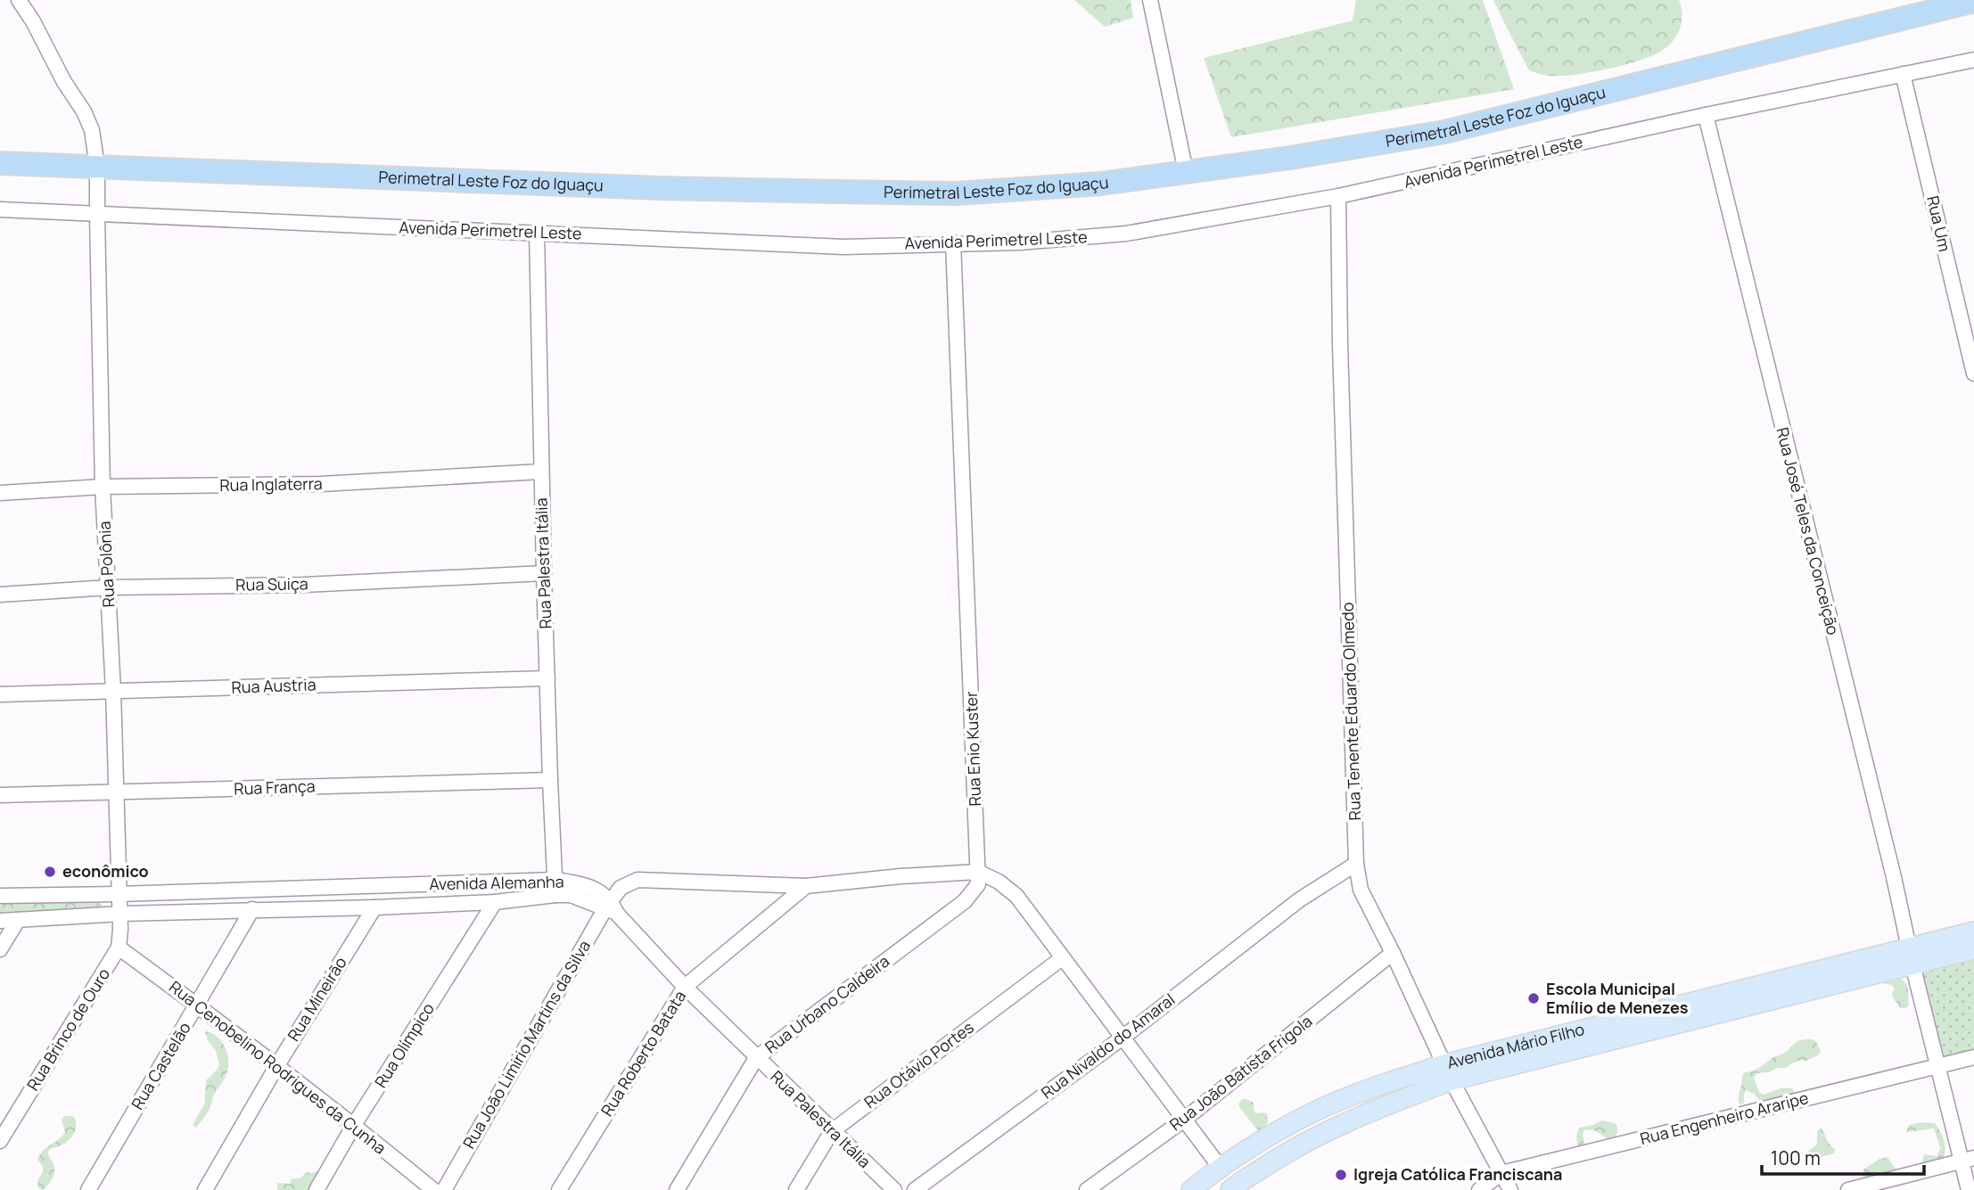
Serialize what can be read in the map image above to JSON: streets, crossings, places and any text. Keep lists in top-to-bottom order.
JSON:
{
  "streets": {
    "highway": ["Perimetral Leste Foz do Iguaçu"],
    "main road": ["Avenida Mário Filho"],
    "street": [
      "Avenida Perimetrel Leste",
      "Rua Um",
      "Rua Inglaterra",
      "Rua José Teles da Conceição",
      "Rua Palestra Itália",
      "Rua Polônia",
      "Rua Suiça",
      "Rua Austria",
      "Rua Tenente Eduardo Olmedo",
      "Rua Enio Kuster",
      "Rua França",
      "Avenida Alemanha",
      "Rua Mineirão",
      "Rua Urbano Caldeira",
      "Rua Brinco de Ouro",
      "Rua João Limirio Martins da Silva",
      "Rua Olímpico",
      "Rua Nivaldo do Amaral",
      "Rua Roberto Batata",
      "Rua Otávio Portes",
      "Rua Castelão",
      "Rua Cenobelino Rodrigues da Cunha",
      "Rua João Batista Frigola",
      "Rua Engenheiro Araripe"
    ]
  },
  "crossings": [
    ["Perimetral Leste Foz do Iguaçu", "Rua Polônia"],
    ["Avenida Perimetrel Leste", "Rua Um"],
    ["Avenida Perimetrel Leste", "Rua José Teles da Conceição"],
    ["Avenida Perimetrel Leste", "Rua Palestra Itália"],
    ["Avenida Perimetrel Leste", "Rua Polônia"],
    ["Avenida Perimetrel Leste", "Rua Tenente Eduardo Olmedo"],
    ["Avenida Perimetrel Leste", "Rua Enio Kuster"],
    ["Rua Inglaterra", "Rua Palestra Itália"],
    ["Rua Inglaterra", "Rua Polônia"],
    ["Rua José Teles da Conceição", "Avenida Mário Filho"],
    ["Rua José Teles da Conceição", "Rua Engenheiro Araripe"],
    ["Rua Palestra Itália", "Rua Suiça"],
    ["Rua Palestra Itália", "Rua Austria"],
    ["Rua Palestra Itália", "Rua França"],
    ["Rua Palestra Itália", "Avenida Alemanha"],
    ["Rua Palestra Itália", "Rua Urbano Caldeira"],
    ["Rua Palestra Itália", "Rua João Limirio Martins da Silva"],
    ["Rua Palestra Itália", "Rua Roberto Batata"],
    ["Rua Palestra Itália", "Rua Otávio Portes"],
    ["Rua Polônia", "Rua Suiça"],
    ["Rua Polônia", "Rua Austria"],
    ["Rua Polônia", "Rua França"],
    ["Rua Polônia", "Avenida Alemanha"],
    ["Rua Polônia", "Rua Brinco de Ouro"],
    ["Rua Tenente Eduardo Olmedo", "Rua Nivaldo do Amaral"],
    ["Rua Tenente Eduardo Olmedo", "Avenida Mário Filho"],
    ["Rua Tenente Eduardo Olmedo", "Rua João Batista Frigola"],
    ["Rua Tenente Eduardo Olmedo", "Rua Engenheiro Araripe"],
    ["Rua Enio Kuster", "Rua Urbano Caldeira"],
    ["Avenida Alemanha", "Rua Mineirão"],
    ["Avenida Alemanha", "Rua Brinco de Ouro"],
    ["Avenida Alemanha", "Rua João Limirio Martins da Silva"],
    ["Avenida Alemanha", "Rua Olímpico"],
    ["Avenida Alemanha", "Rua Castelão"],
    ["Rua Mineirão", "Rua Cenobelino Rodrigues da Cunha"],
    ["Rua Brinco de Ouro", "Rua Cenobelino Rodrigues da Cunha"],
    ["Rua Olímpico", "Rua Cenobelino Rodrigues da Cunha"],
    ["Rua Castelão", "Rua Cenobelino Rodrigues da Cunha"]
  ],
  "places": ["econômico", "Escola Municipal Emílio de Menezes", "Igreja Católica Franciscana"],
  "scale_bar": "100 m"
}
